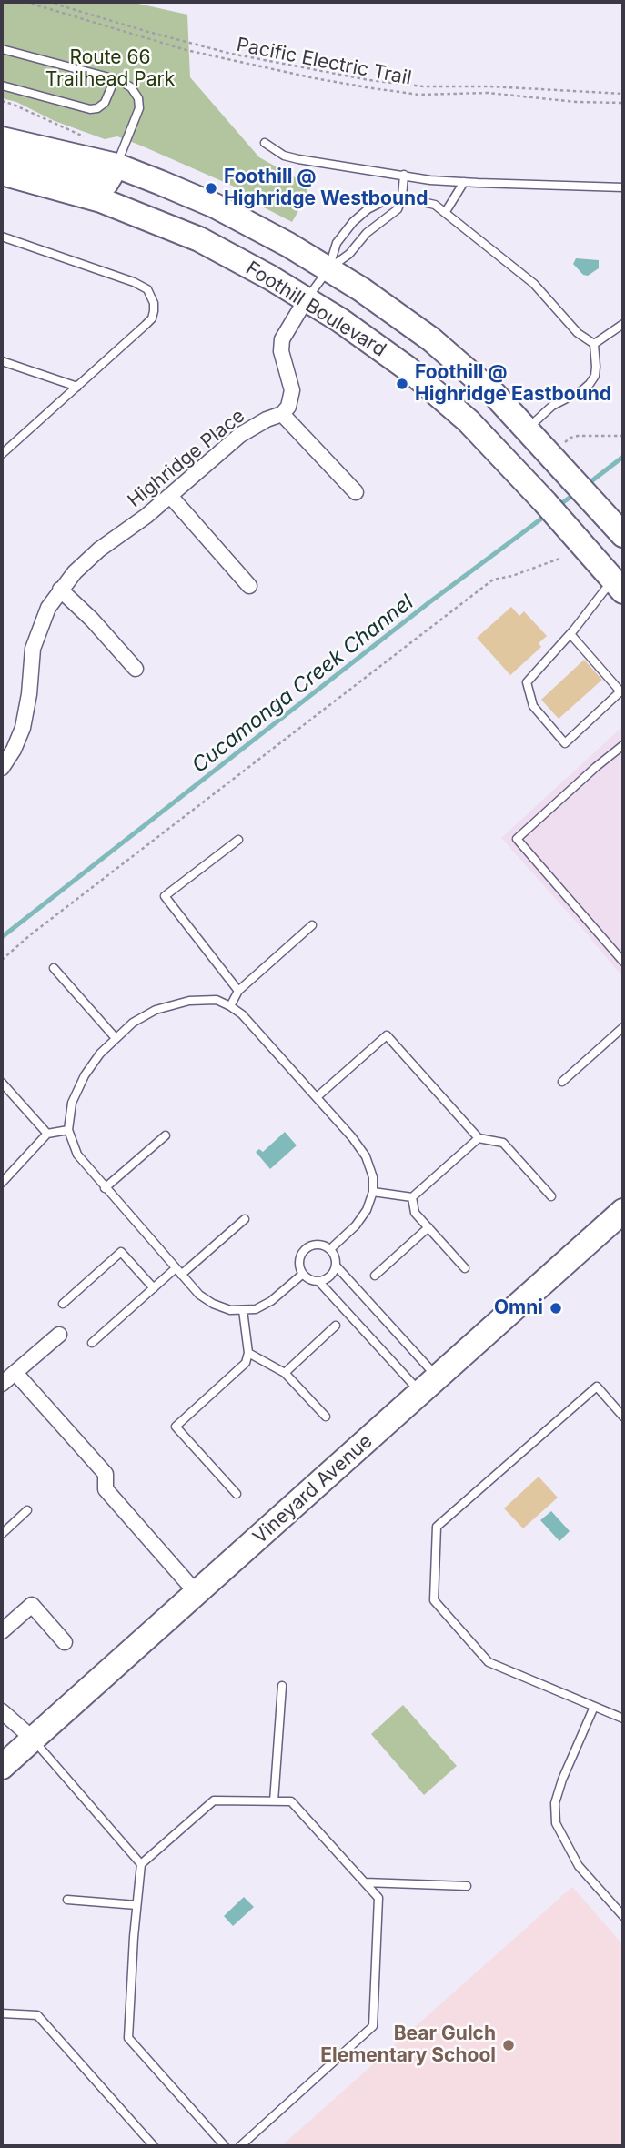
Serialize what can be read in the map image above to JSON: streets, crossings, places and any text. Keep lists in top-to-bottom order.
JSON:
{
  "streets": {
    "main road": ["Foothill Boulevard", "Vineyard Avenue"],
    "street": ["Highridge Place"],
    "path": ["Pacific Electric Trail"]
  },
  "water": ["Cucamonga Creek Channel"],
  "parks": ["Route 66 Trailhead Park"],
  "places": [
    "Foothill @ Highridge Westbound",
    "Foothill @ Highridge Eastbound",
    "Omni",
    "Bear Gulch Elementary School"
  ]
}
